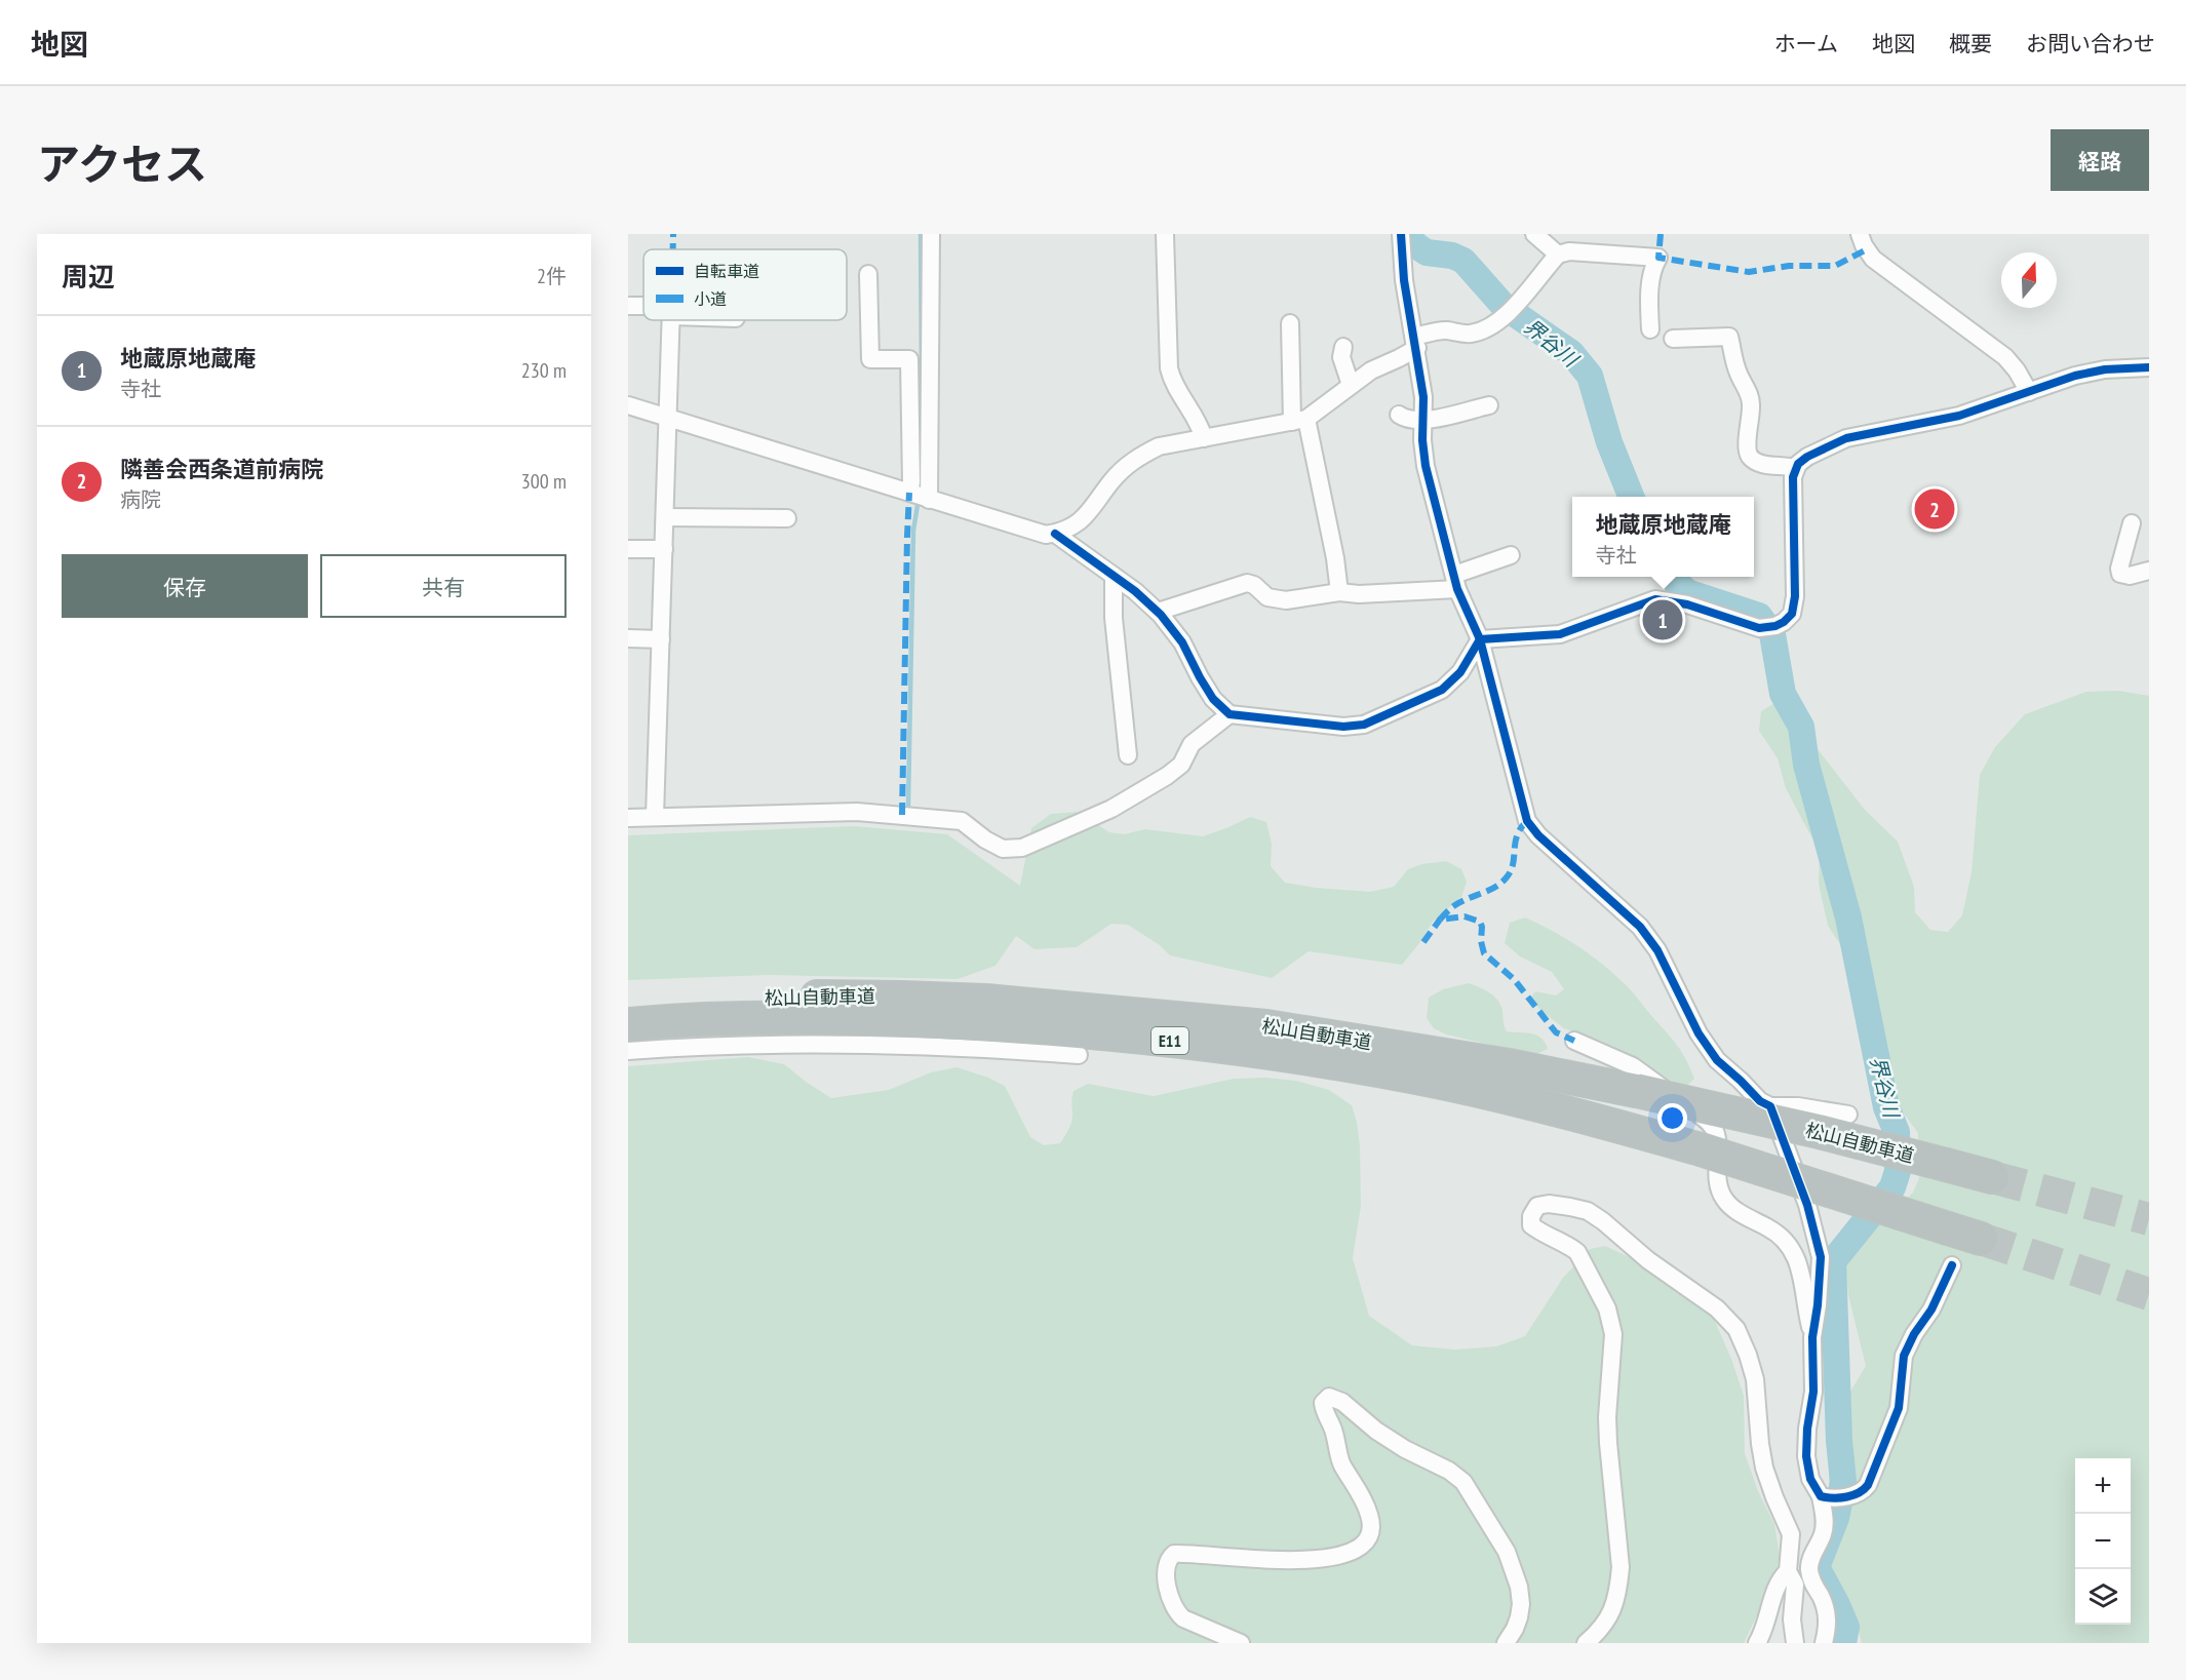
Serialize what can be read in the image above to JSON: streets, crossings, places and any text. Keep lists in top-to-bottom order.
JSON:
{
  "streets": {
    "highway": ["松山自動車道", "E11"]
  },
  "water": ["界谷川"],
  "legend": ["自転車道", "小道"],
  "north": "top",
  "page": {
    "header": "地図",
    "nav": [
      "ホーム",
      "地図",
      "概要",
      "お問い合わせ"
    ],
    "title": "アクセス",
    "buttons": [
      "経路",
      ["保存", "共有"]
    ],
    "heading": ["周辺", "2件"],
    "list": [
      {
        "mark": "1",
        "name": "地蔵原地蔵庵",
        "note": "寺社",
        "value": "230 m"
      },
      {
        "mark": "2",
        "name": "隣善会西条道前病院",
        "note": "病院",
        "value": "300 m"
      }
    ],
    "pins": ["2", "1"],
    "popup": ["地蔵原地蔵庵", "寺社"],
    "map_buttons": ["+", "−"]
  }
}
